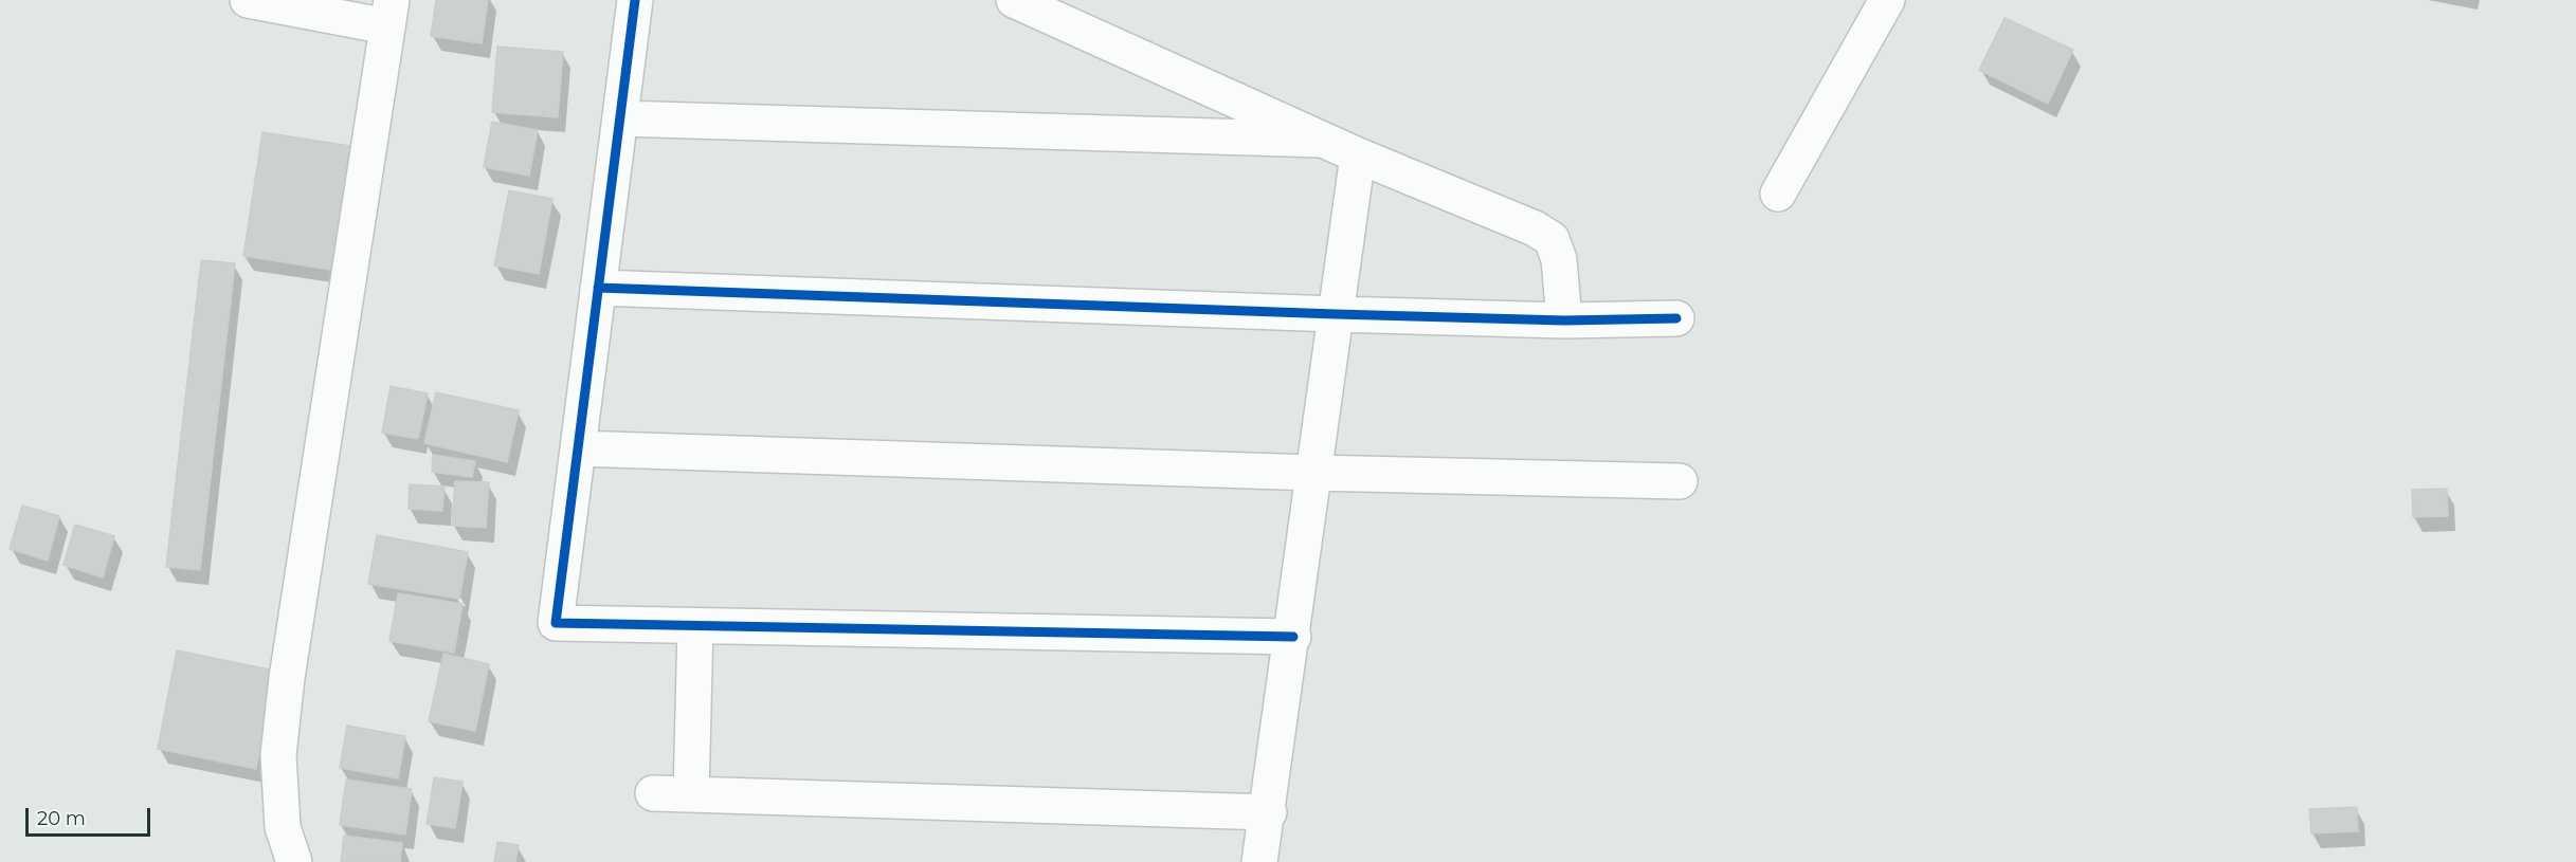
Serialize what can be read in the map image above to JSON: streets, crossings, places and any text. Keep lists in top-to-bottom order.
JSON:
{
  "scale_bar": "20 m"
}
